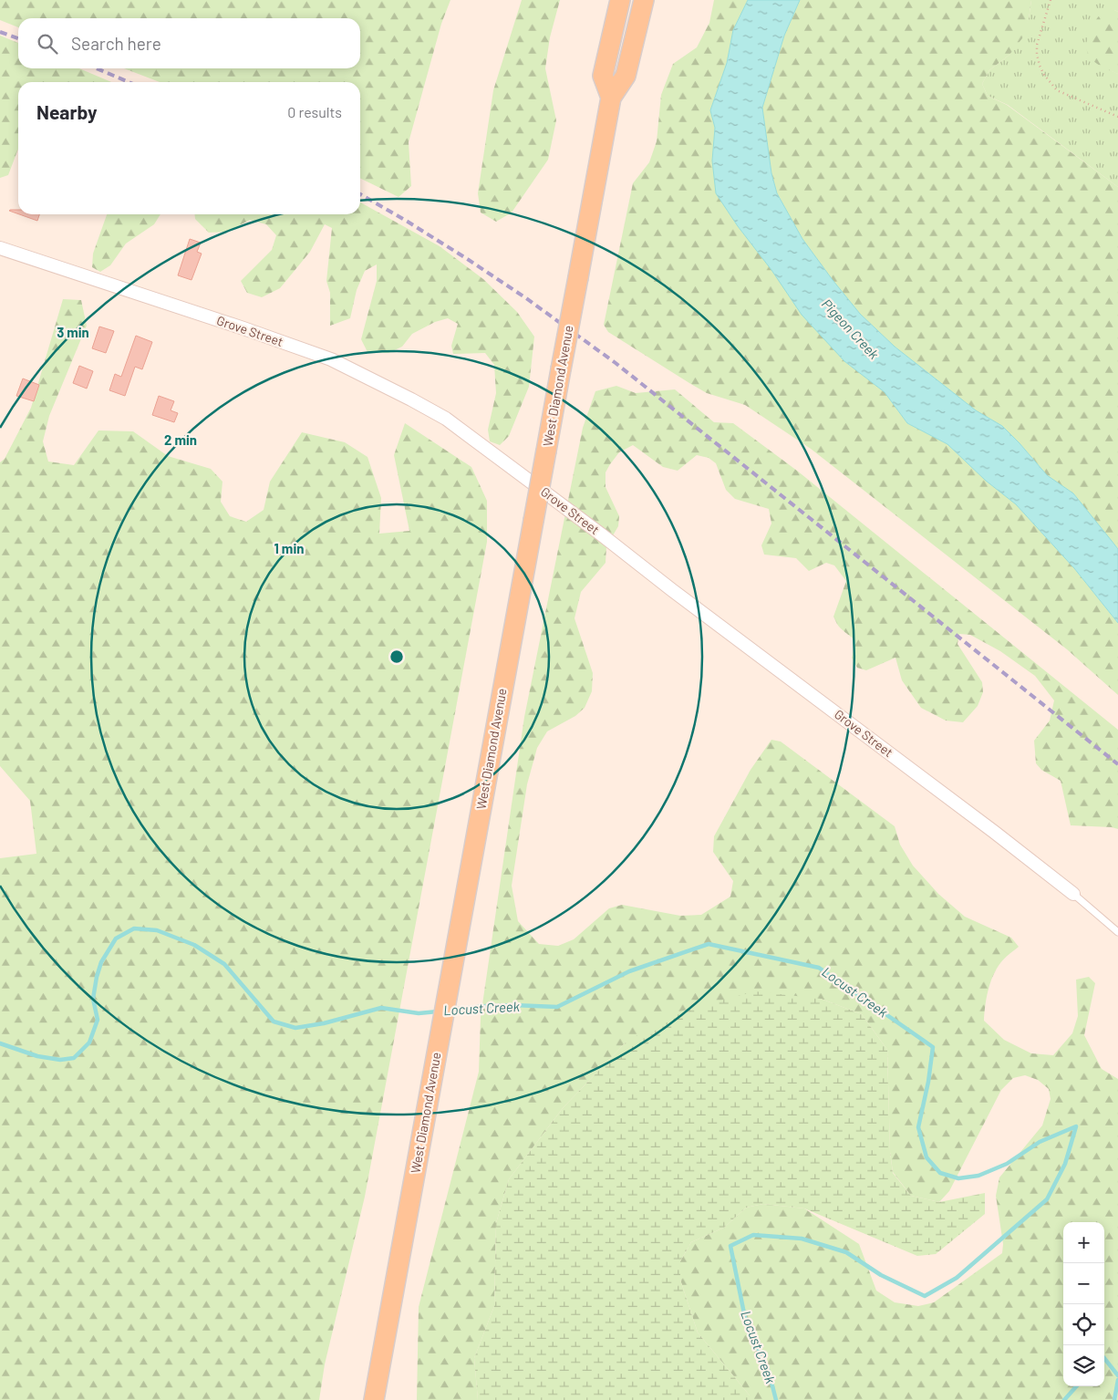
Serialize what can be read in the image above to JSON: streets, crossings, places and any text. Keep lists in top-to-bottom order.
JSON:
{
  "streets": {
    "main road": ["West Diamond Avenue"],
    "street": ["Grove Street"]
  },
  "water": ["Pigeon Creek", "Locust Creek"],
  "page": {
    "search": "Search here",
    "heading": ["Nearby", "0 results"],
    "map_buttons": ["+", "−"]
  },
  "rings": ["3 min", "2 min", "1 min"]
}
